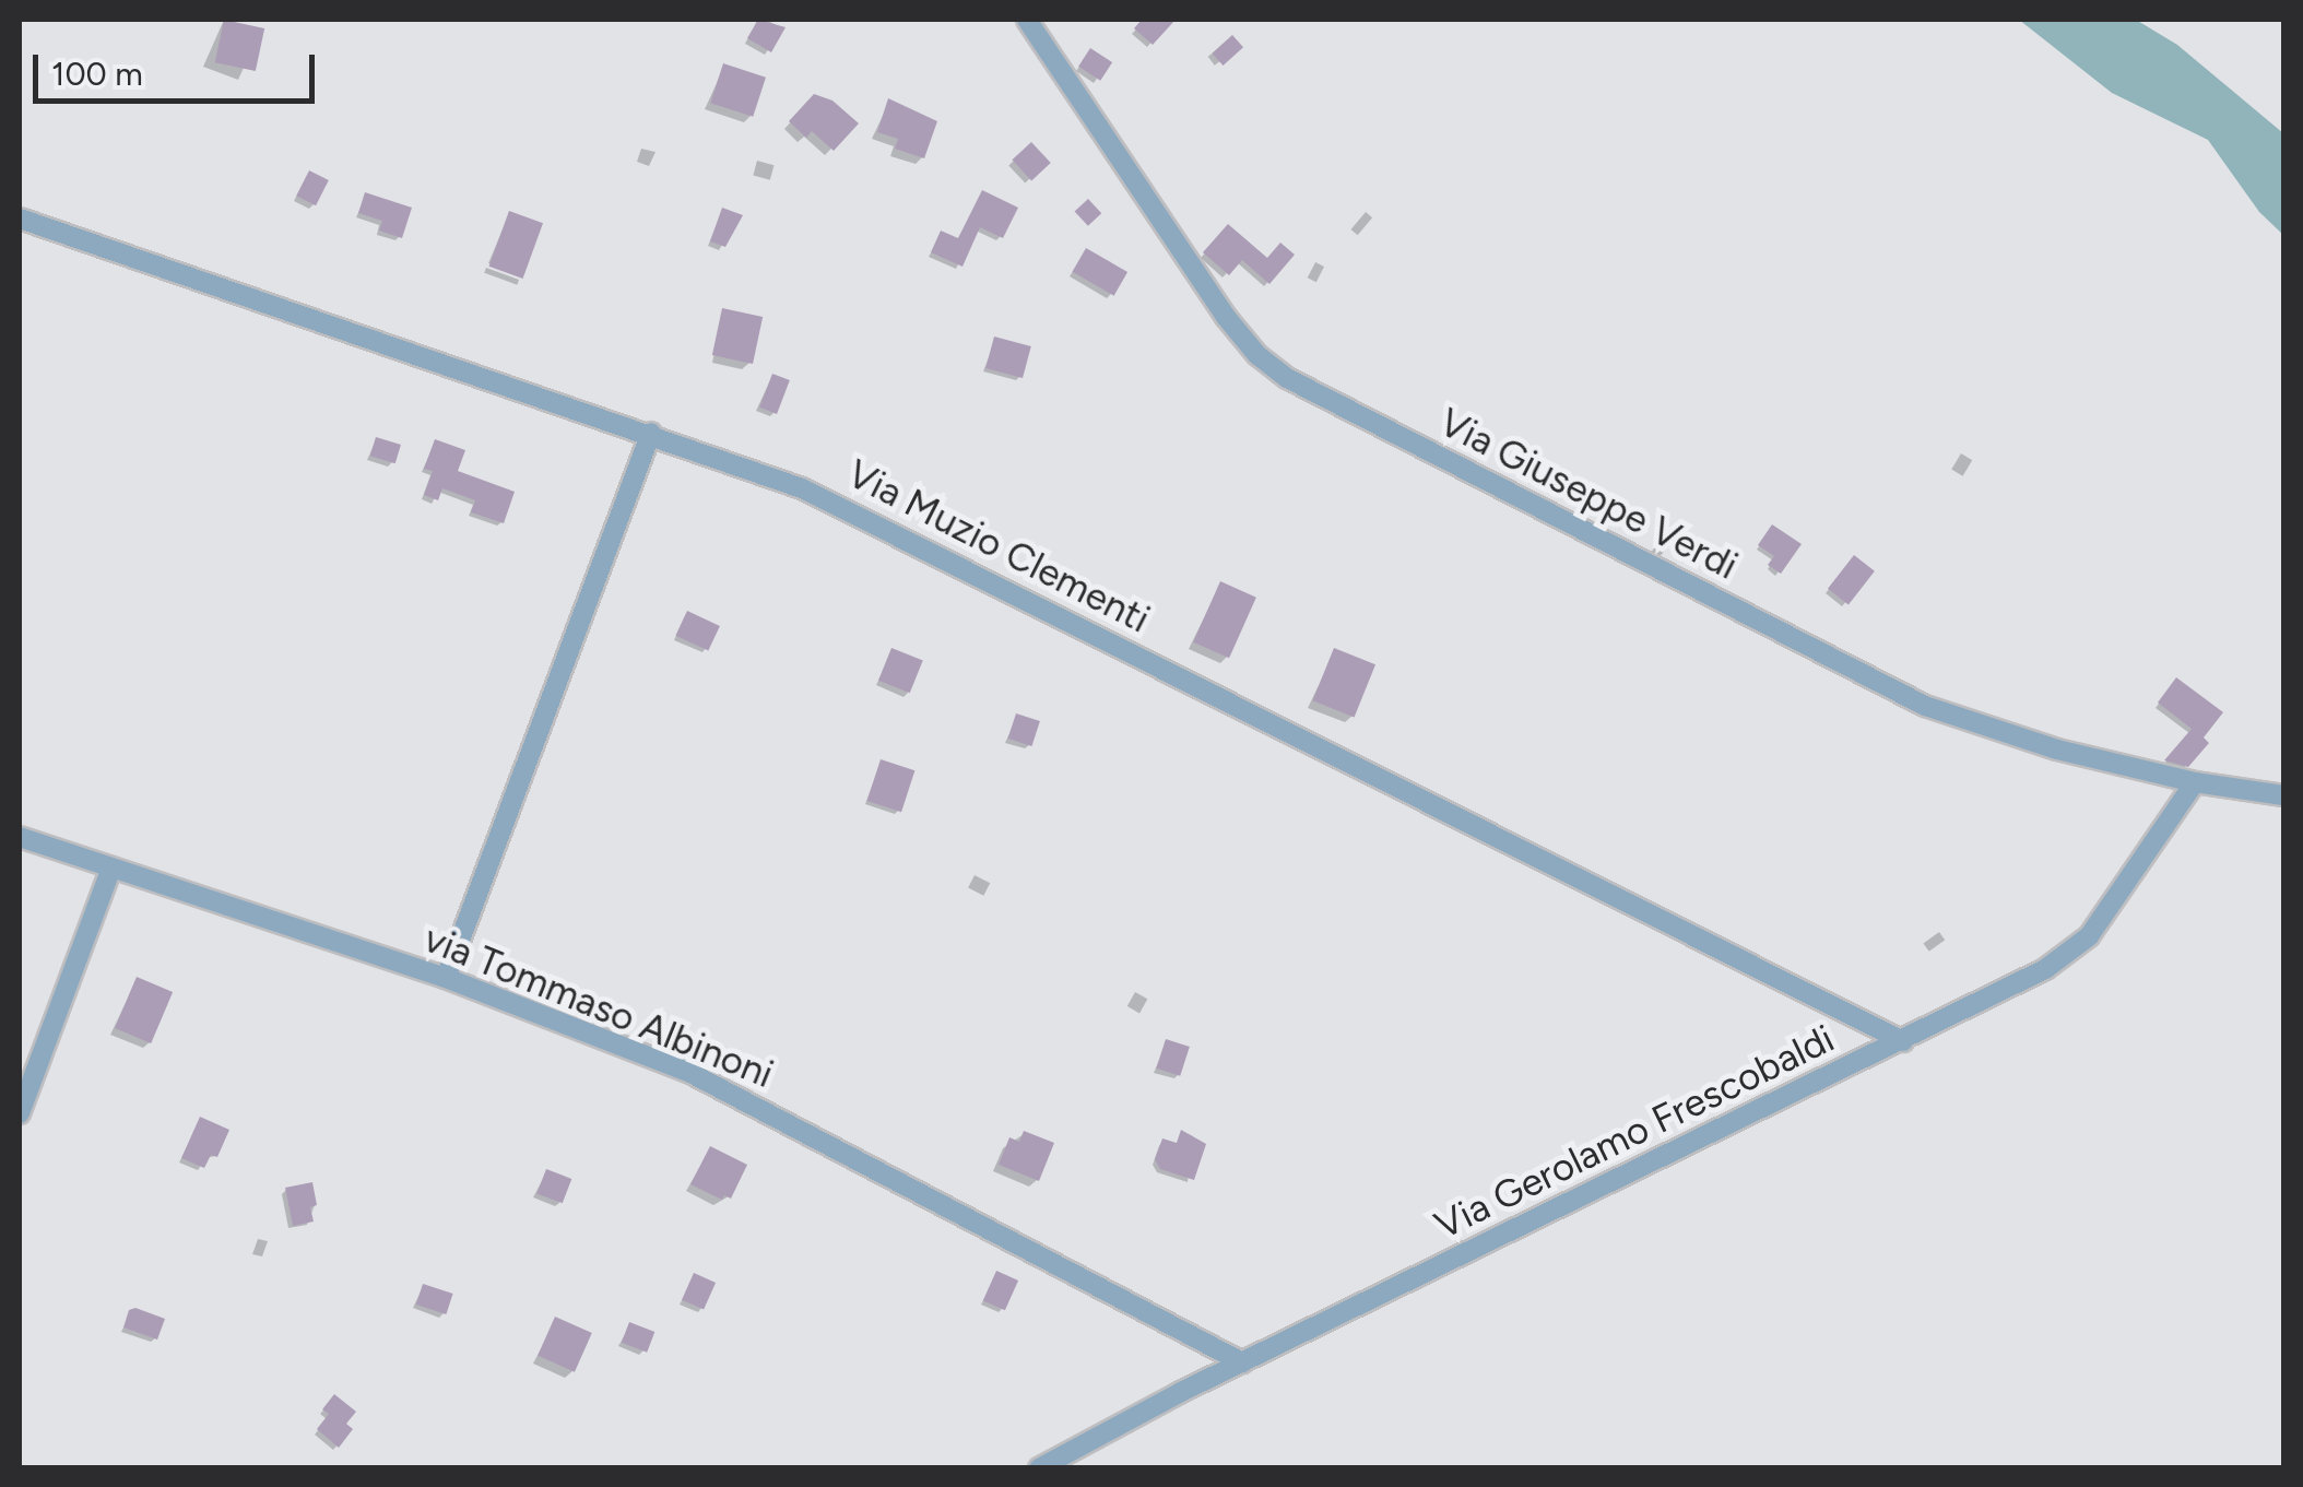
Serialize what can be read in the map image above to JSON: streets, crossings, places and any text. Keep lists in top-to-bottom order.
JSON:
{
  "streets": {
    "street": [
      "Via Giuseppe Verdi",
      "Via Muzio Clementi",
      "via Tommaso Albinoni",
      "Via Gerolamo Frescobaldi"
    ]
  },
  "crossings": [
    ["Via Giuseppe Verdi", "Via Gerolamo Frescobaldi"],
    ["Via Muzio Clementi", "Via Gerolamo Frescobaldi"],
    ["via Tommaso Albinoni", "Via Gerolamo Frescobaldi"]
  ],
  "scale_bar": "100 m"
}
